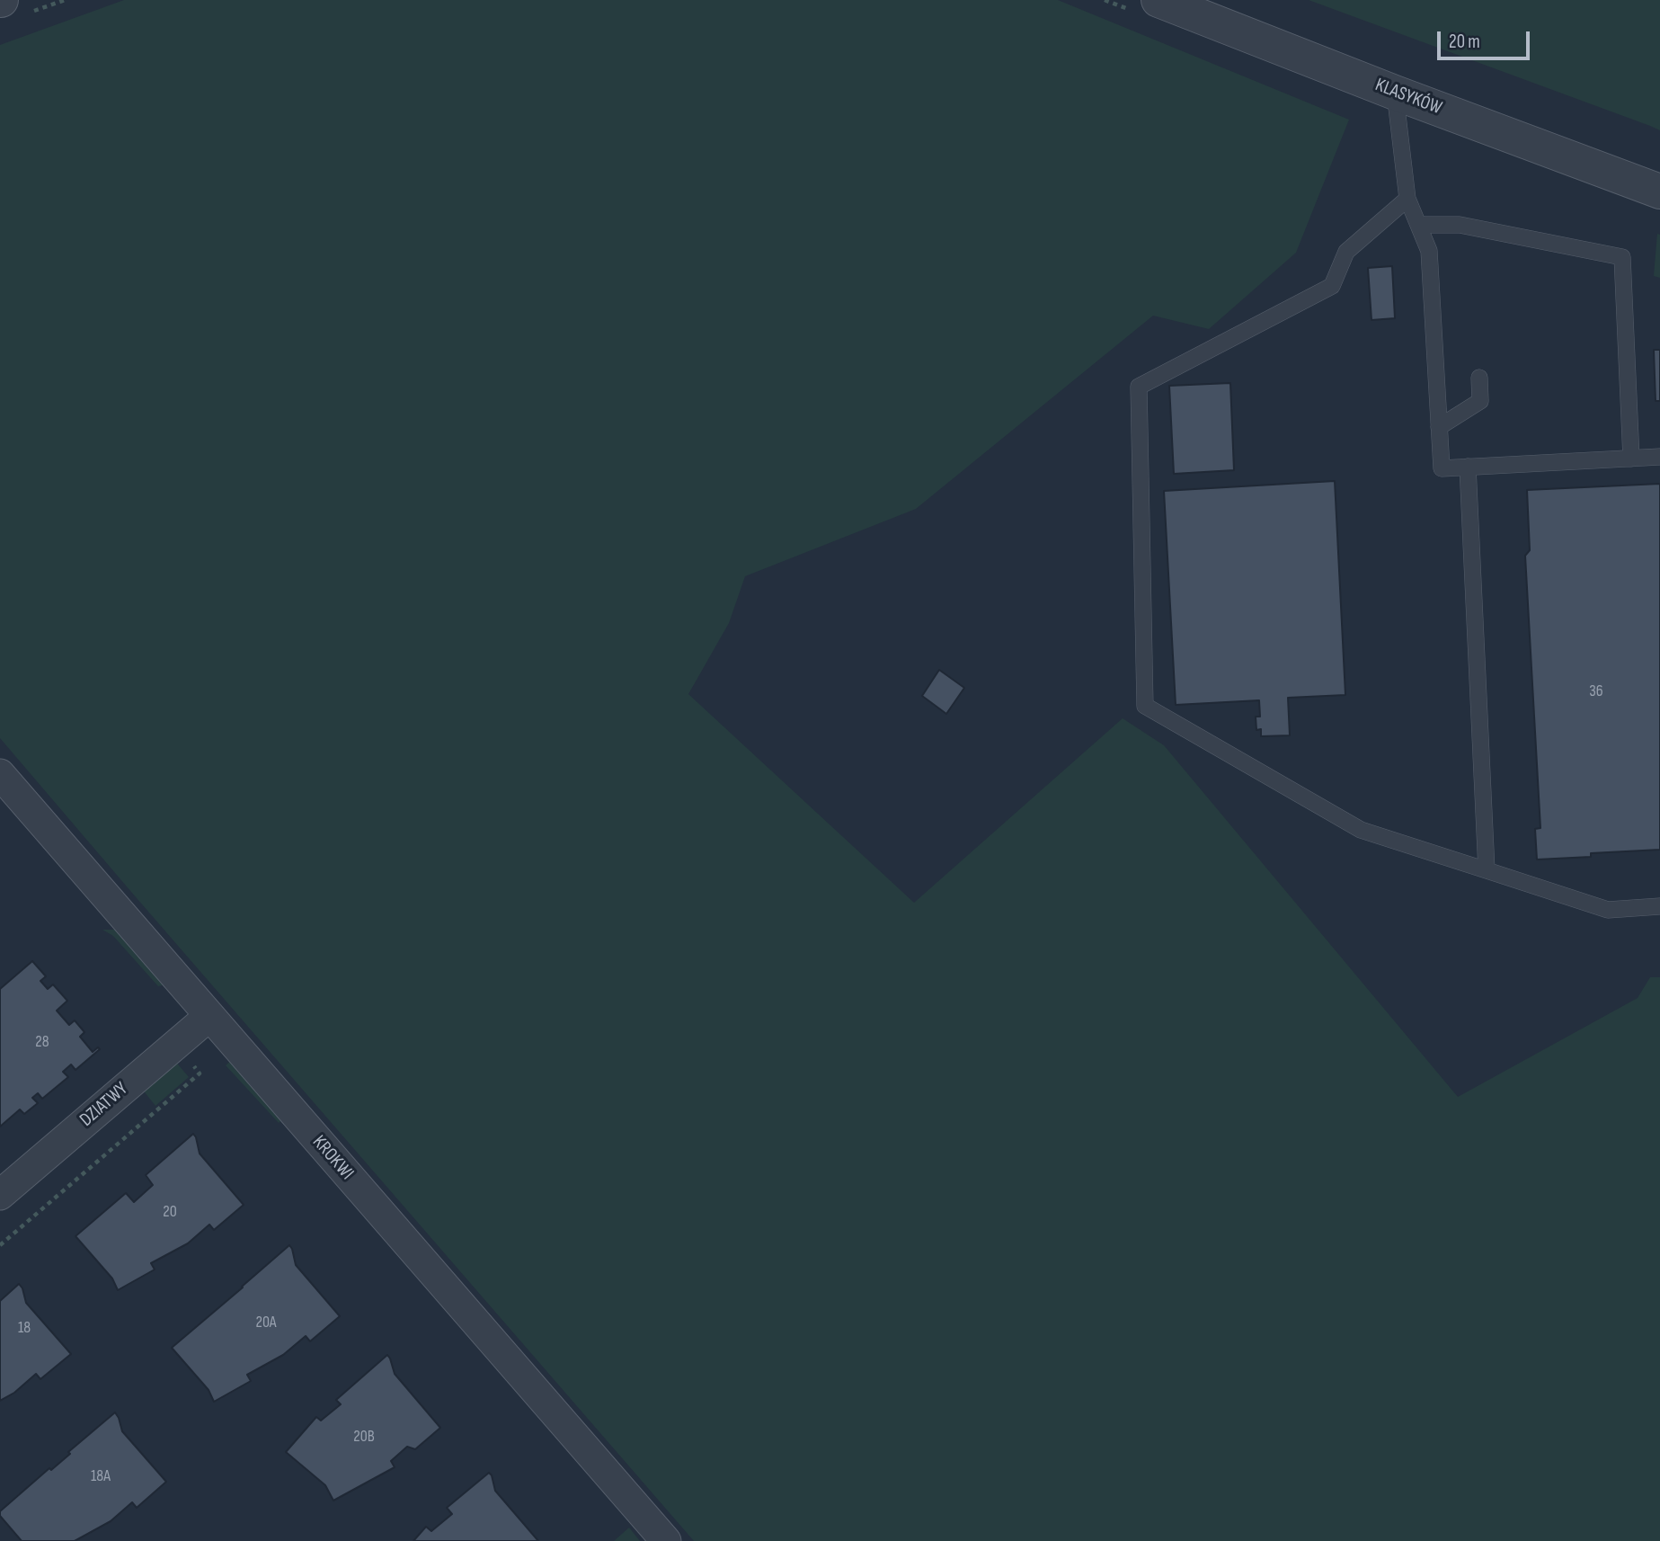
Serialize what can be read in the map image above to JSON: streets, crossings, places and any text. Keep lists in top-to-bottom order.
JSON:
{
  "streets": {
    "street": ["KLASYKÓW", "DZIATWY", "KROKWI"]
  },
  "crossings": [
    ["DZIATWY", "KROKWI"]
  ],
  "house_numbers": [
    "36",
    "28",
    "20",
    "20A",
    "18",
    "20B",
    "18A"
  ],
  "scale_bar": "20 m"
}
